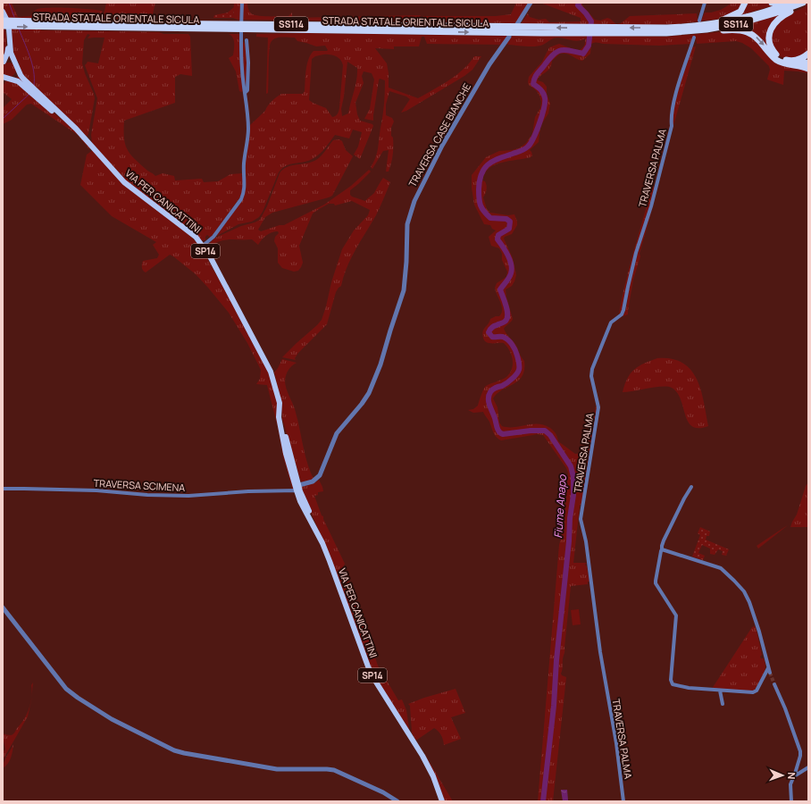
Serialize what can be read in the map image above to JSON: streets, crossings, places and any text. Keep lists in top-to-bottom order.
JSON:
{
  "streets": {
    "highway": ["STRADA STATALE ORIENTALE SICULA", "SS114"],
    "main road": ["VIA PER CANICATTINI", "SP14"],
    "street": ["TRAVERSA CASE BIANCHE", "TRAVERSA PALMA", "TRAVERSA SCIMENA"]
  },
  "crossings": [
    ["TRAVERSA CASE BIANCHE", "VIA PER CANICATTINI"],
    ["VIA PER CANICATTINI", "TRAVERSA SCIMENA"]
  ],
  "water": ["Fiume Anapo"],
  "north": "right"
}
